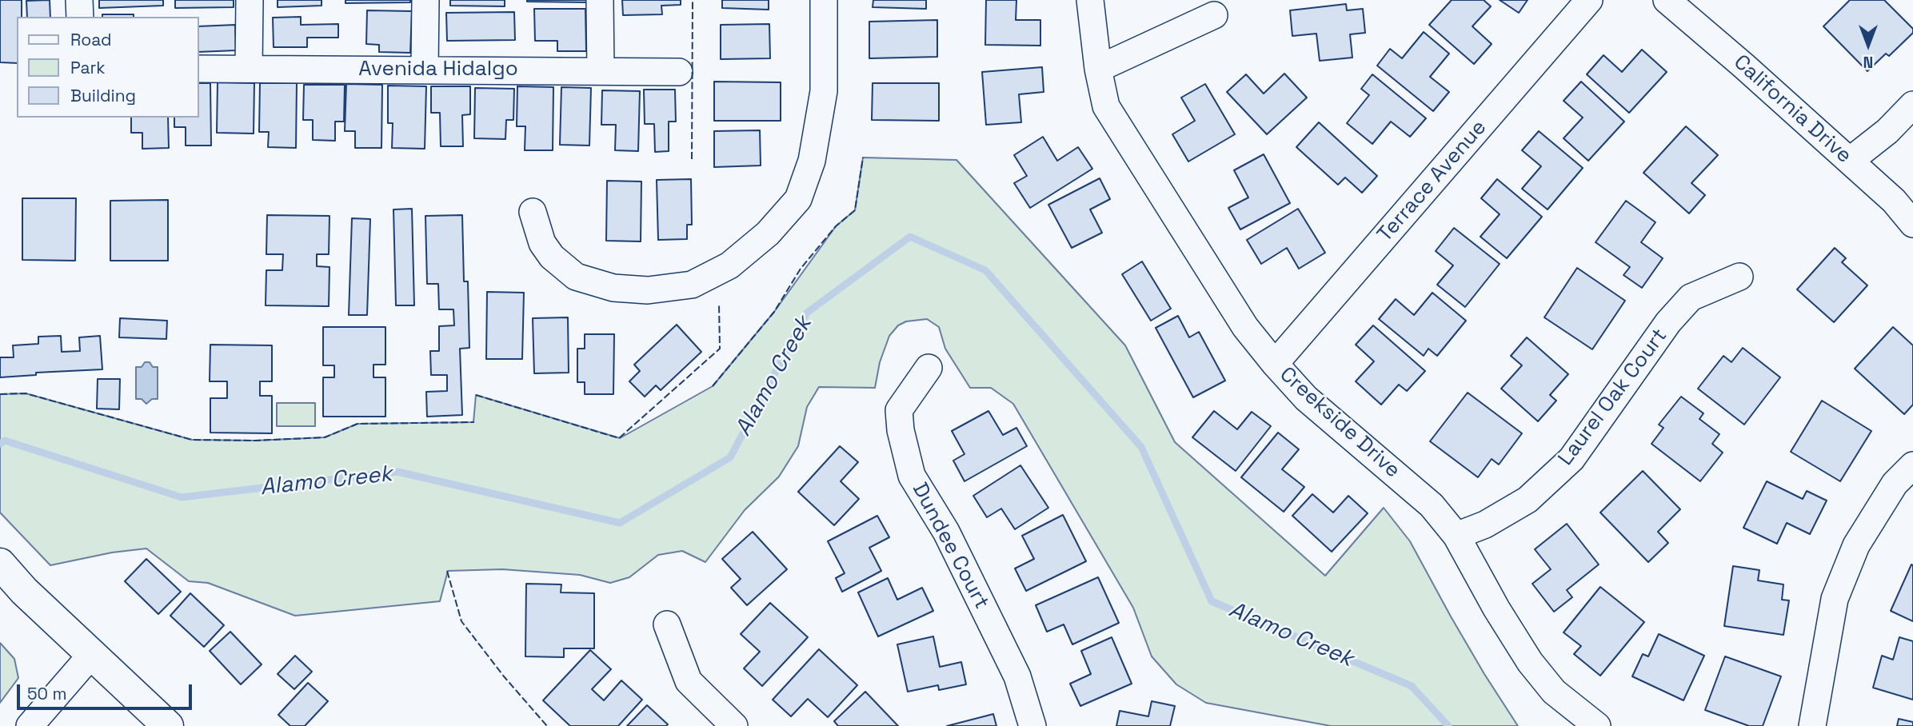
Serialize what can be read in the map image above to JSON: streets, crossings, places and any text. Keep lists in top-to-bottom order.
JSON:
{
  "streets": {
    "street": [
      "Avenida Hidalgo",
      "California Drive",
      "Terrace Avenue",
      "Laurel Oak Court",
      "Creekside Drive",
      "Dundee Court"
    ]
  },
  "crossings": [
    ["Terrace Avenue", "Creekside Drive"],
    ["Laurel Oak Court", "Creekside Drive"]
  ],
  "water": ["Alamo Creek"],
  "legend": ["Road", "Park", "Building"],
  "scale_bar": "50 m",
  "north": "bottom"
}
